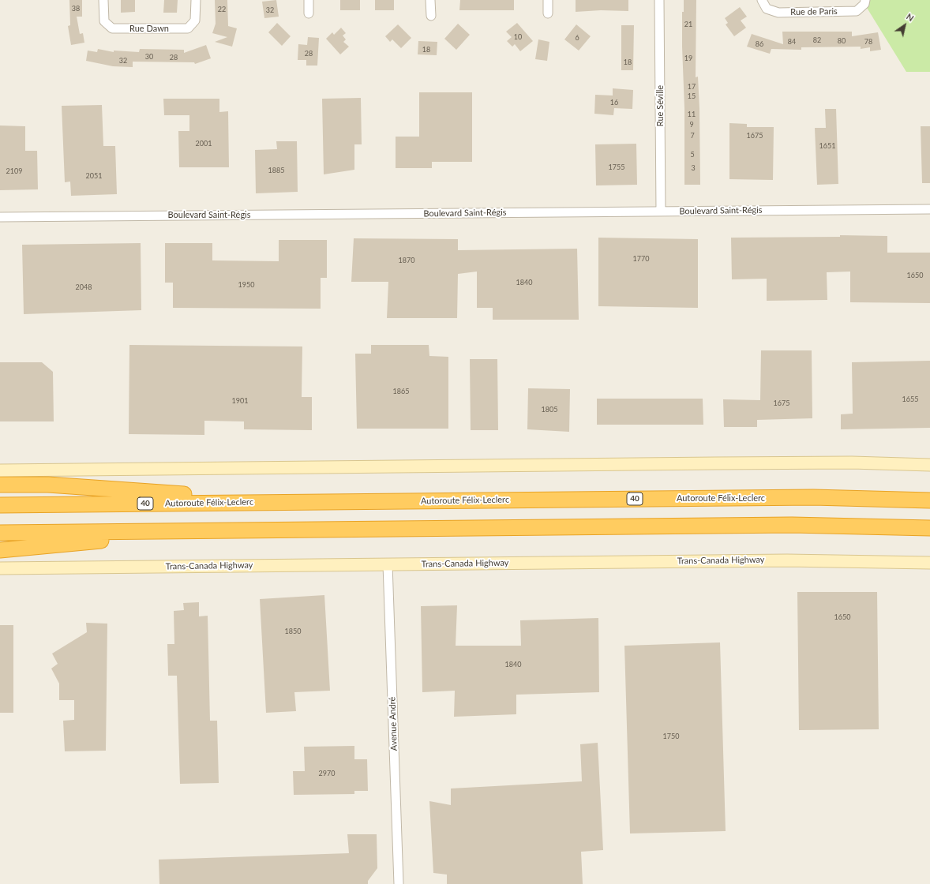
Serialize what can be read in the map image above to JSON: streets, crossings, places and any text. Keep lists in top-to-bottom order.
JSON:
{
  "streets": {
    "highway": ["Autoroute Félix-Leclerc", "40"],
    "main road": ["Trans-Canada Highway"],
    "street": [
      "Rue de Paris",
      "Rue Dawn",
      "Rue Séville",
      "Boulevard Saint-Régis",
      "Avenue André"
    ]
  },
  "crossings": [
    ["Rue Séville", "Boulevard Saint-Régis"],
    ["Trans-Canada Highway", "Avenue André"]
  ],
  "house_numbers": [
    "38",
    "22",
    "32",
    "21",
    "10",
    "6",
    "82",
    "80",
    "84",
    "78",
    "86",
    "18",
    "28",
    "30",
    "28",
    "19",
    "32",
    "18",
    "17",
    "15",
    "16",
    "11",
    "9",
    "7",
    "1675",
    "2001",
    "1651",
    "5",
    "1755",
    "3",
    "1885",
    "2109",
    "2051",
    "1770",
    "1870",
    "1650",
    "1840",
    "1950",
    "2048",
    "1865",
    "1655",
    "1901",
    "1675",
    "1805",
    "1650",
    "1850",
    "1840",
    "1750",
    "2970"
  ],
  "north": "top right"
}
